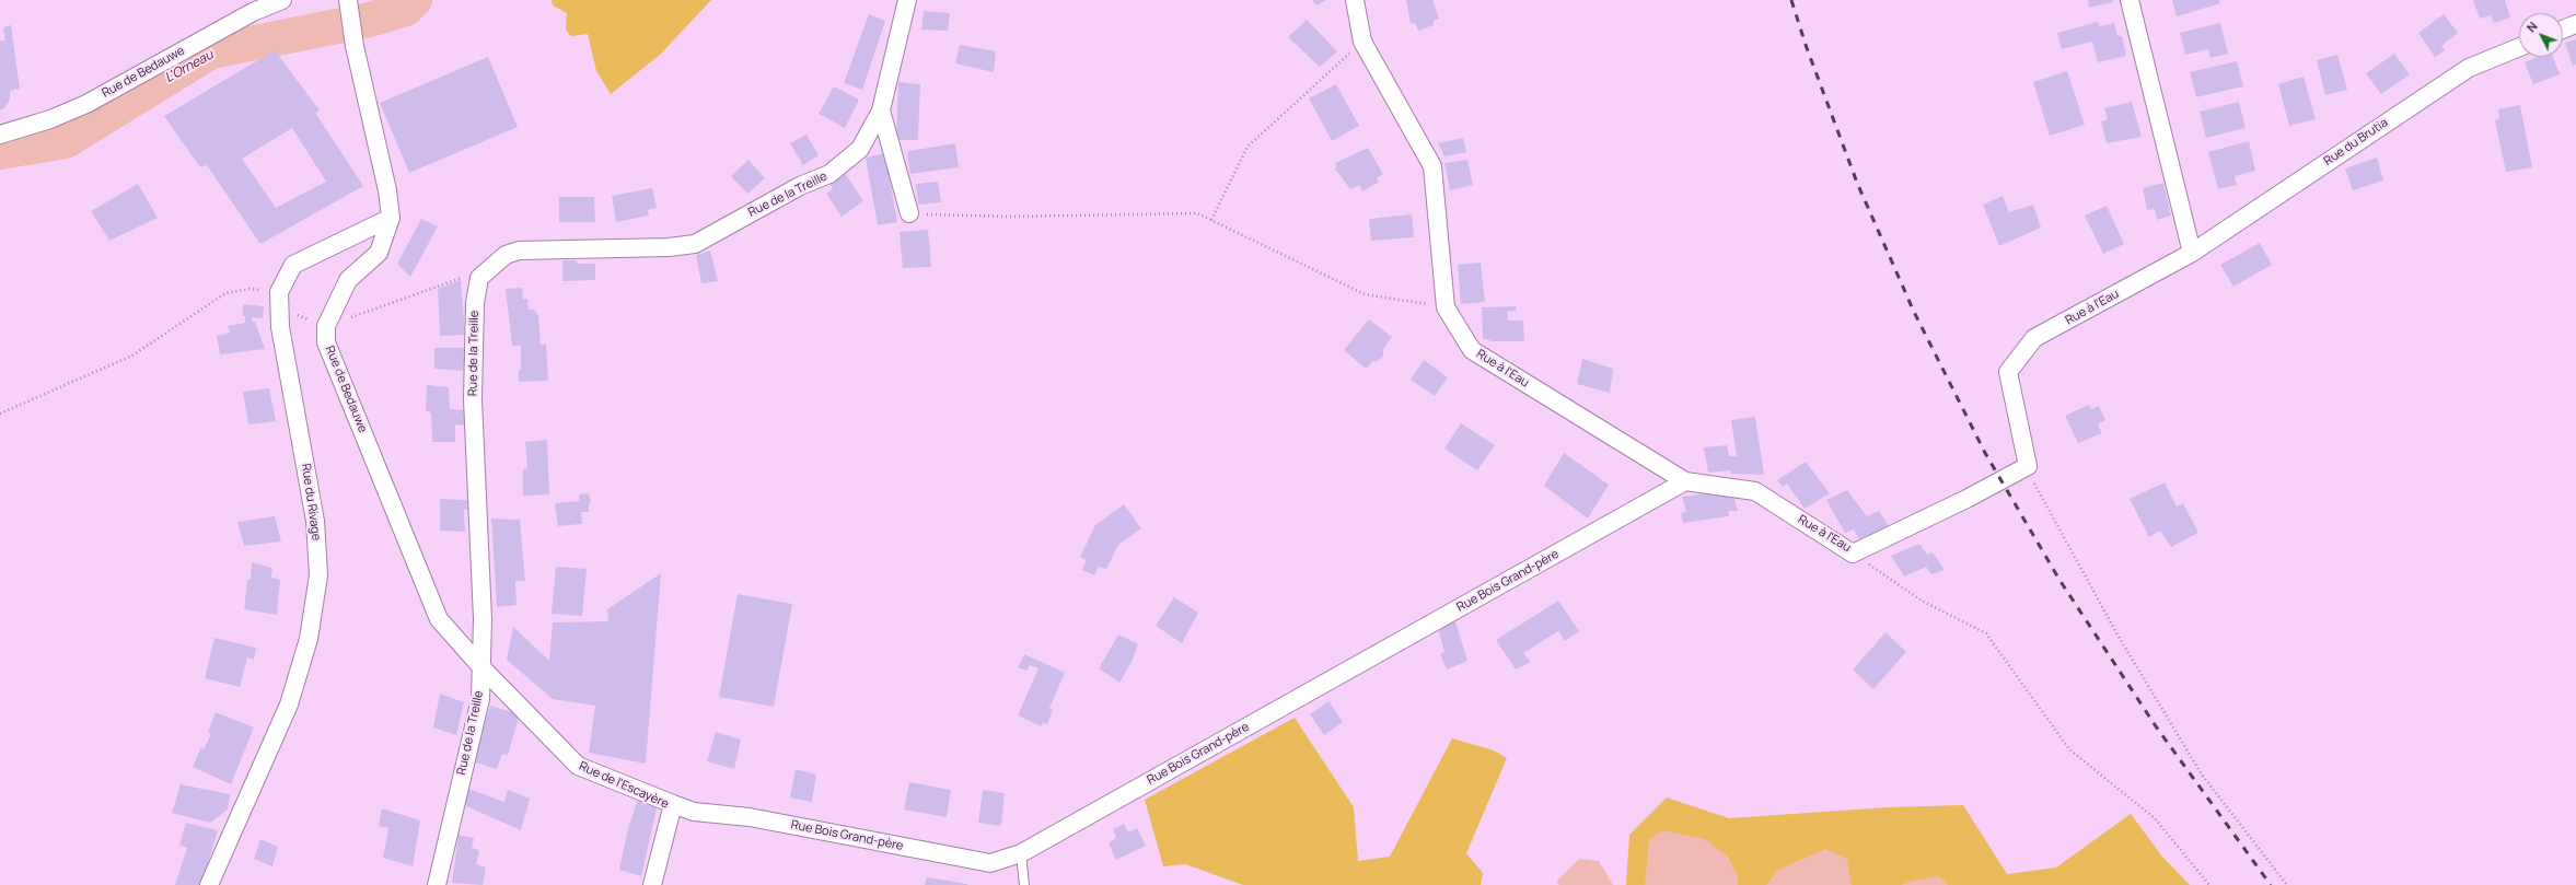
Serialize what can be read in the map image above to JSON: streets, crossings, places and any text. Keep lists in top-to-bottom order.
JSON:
{
  "streets": {
    "street": [
      "Rue de Bedauwe",
      "Rue du Brutia",
      "Rue de la Treille",
      "Rue à l'Eau",
      "Rue du Rivage",
      "Rue Bois Grand-père",
      "Rue de l'Escayère"
    ]
  },
  "crossings": [
    ["Rue de Bedauwe", "Rue de la Treille"],
    ["Rue de Bedauwe", "Rue de l'Escayère"],
    ["Rue du Brutia", "Rue à l'Eau"],
    ["Rue de la Treille", "Rue de l'Escayère"],
    ["Rue à l'Eau", "Rue Bois Grand-père"],
    ["Rue Bois Grand-père", "Rue de l'Escayère"]
  ],
  "water": ["L'Orneau"],
  "north": "top left"
}
